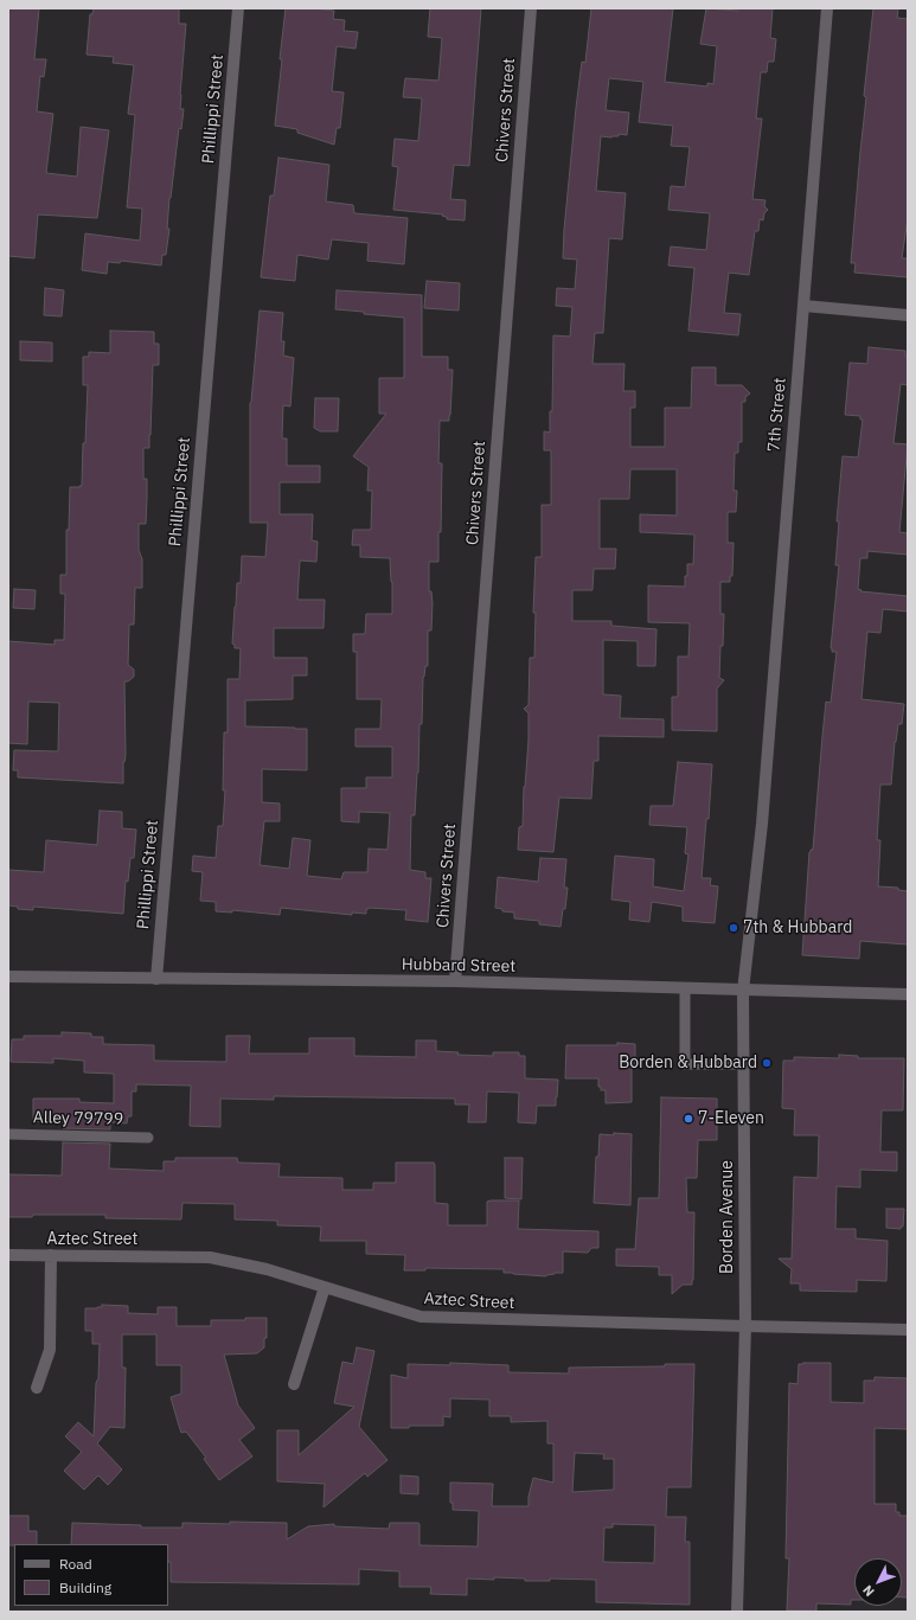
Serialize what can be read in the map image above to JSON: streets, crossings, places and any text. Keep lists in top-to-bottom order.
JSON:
{
  "streets": {
    "street": [
      "Phillippi Street",
      "Chivers Street",
      "7th Street",
      "Hubbard Street",
      "Borden Avenue",
      "Aztec Street"
    ],
    "lane": ["Alley 79799"]
  },
  "crossings": [
    ["Phillippi Street", "Hubbard Street"],
    ["Chivers Street", "Hubbard Street"],
    ["7th Street", "Borden Avenue"],
    ["Hubbard Street", "Borden Avenue"],
    ["Borden Avenue", "Aztec Street"]
  ],
  "places": ["7th & Hubbard", "Borden & Hubbard", "7-Eleven"],
  "legend": ["Road", "Building"],
  "north": "bottom left"
}
